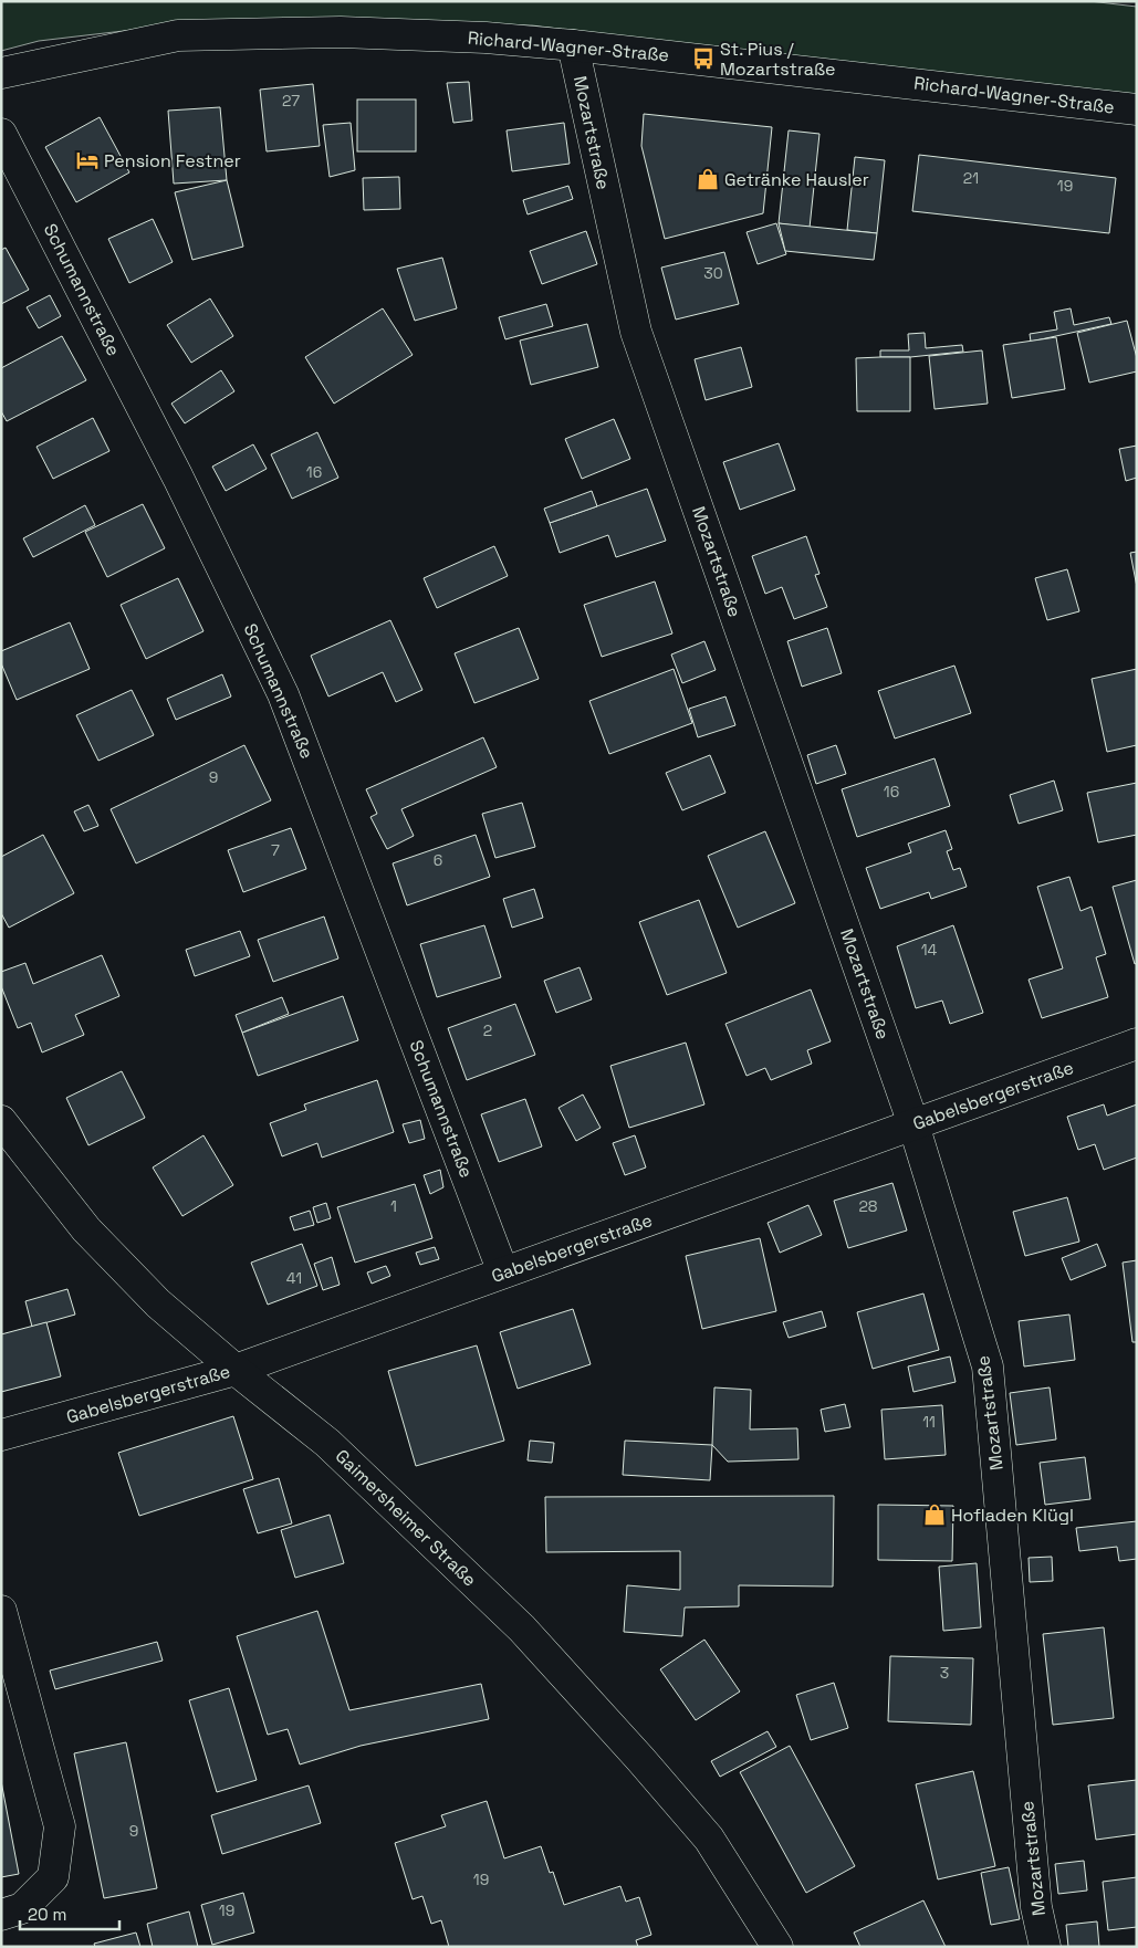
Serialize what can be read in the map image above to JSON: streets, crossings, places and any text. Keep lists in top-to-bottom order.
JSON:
{
  "streets": {
    "street": [
      "Richard-Wagner-Straße",
      "Mozartstraße",
      "Schumannstraße",
      "Gabelsbergerstraße",
      "Gaimersheimer Straße"
    ]
  },
  "crossings": [
    ["Richard-Wagner-Straße", "Mozartstraße"],
    ["Mozartstraße", "Gabelsbergerstraße"],
    ["Schumannstraße", "Gabelsbergerstraße"],
    ["Gabelsbergerstraße", "Gaimersheimer Straße"]
  ],
  "places": {
    "bus stop": ["St. Pius / Mozartstraße"],
    "hotel": ["Pension Festner"],
    "shop": ["Getränke Hausler", "Hofladen Klügl"]
  },
  "house_numbers": [
    "27",
    "21",
    "19",
    "30",
    "16",
    "9",
    "16",
    "7",
    "6",
    "14",
    "2",
    "1",
    "28",
    "41",
    "11",
    "3",
    "9",
    "19",
    "19"
  ],
  "scale_bar": "20 m"
}
